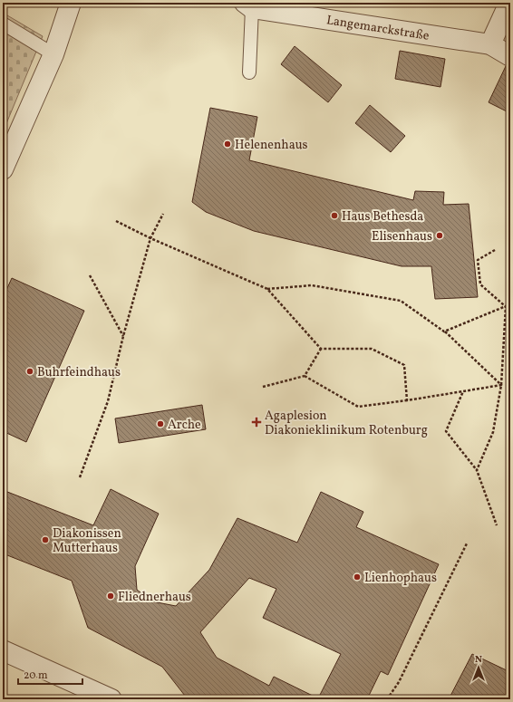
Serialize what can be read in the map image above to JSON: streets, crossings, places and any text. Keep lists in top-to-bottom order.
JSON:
{
  "streets": {
    "street": ["Langemarckstraße"]
  },
  "places": {
    "other": [
      "Helenenhaus",
      "Haus Bethesda",
      "Elisenhaus",
      "Buhrfeindhaus",
      "Arche",
      "Diakonissen Mutterhaus",
      "Lienhophaus",
      "Fliednerhaus"
    ],
    "health": ["Agaplesion Diakonieklinikum Rotenburg"]
  },
  "scale_bar": "20 m",
  "north": "top"
}
